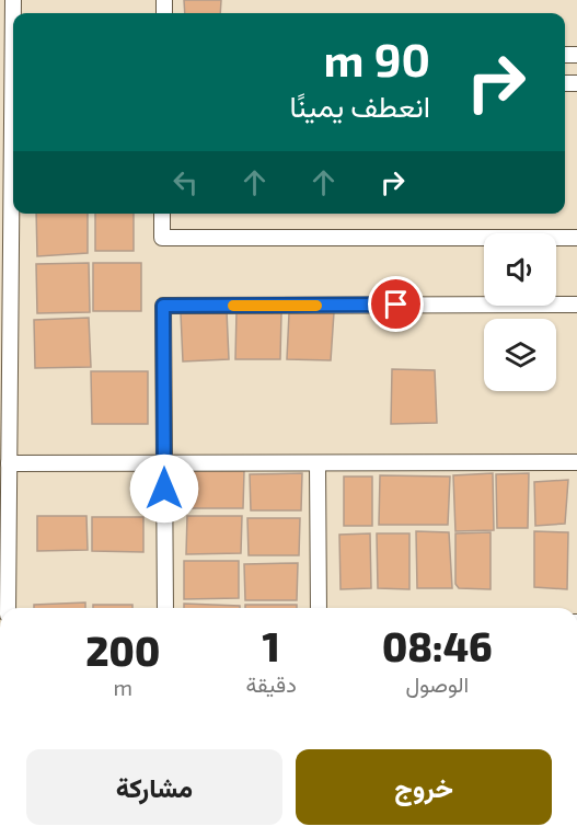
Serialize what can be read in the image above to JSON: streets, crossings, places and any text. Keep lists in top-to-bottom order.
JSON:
{
  "page": {
    "turn": ["90 m", "انعطف يمينًا"],
    "eta": [
      "08:46",
      "الوصول",
      "1",
      "دقيقة",
      "200",
      "m"
    ],
    "buttons": ["خروج", "مشاركة"]
  }
}
